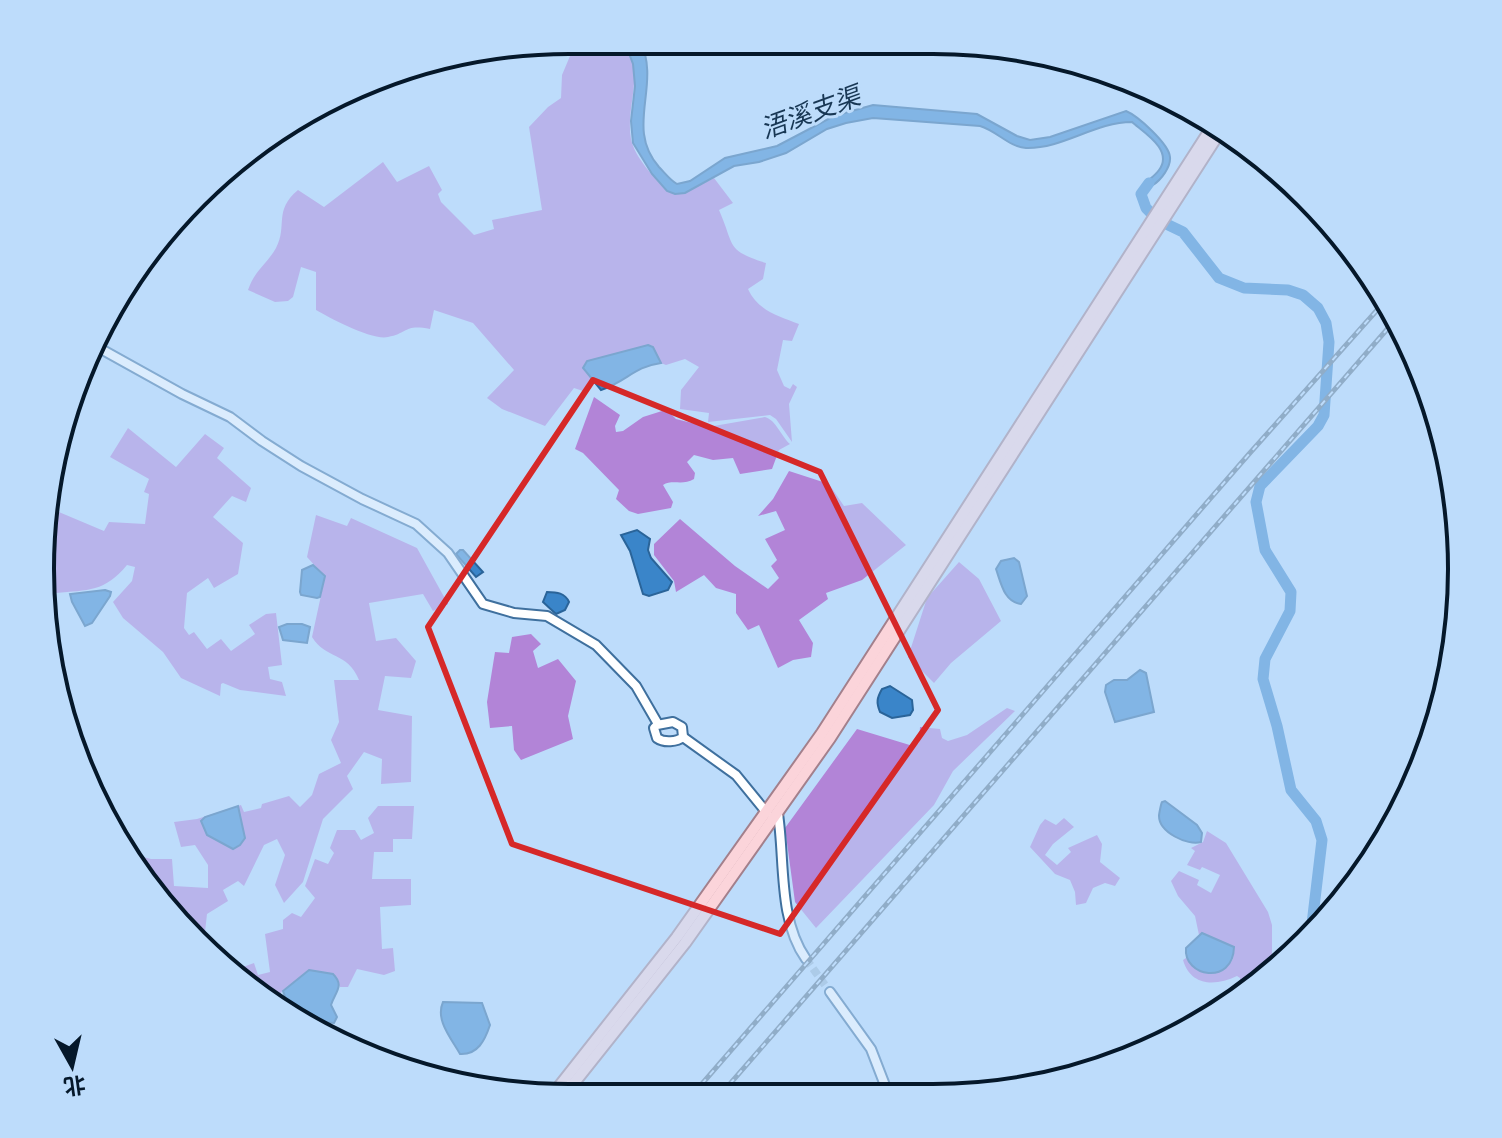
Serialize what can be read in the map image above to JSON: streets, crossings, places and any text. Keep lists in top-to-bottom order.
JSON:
{
  "water": ["浯溪支渠"],
  "north": "bottom"
}
